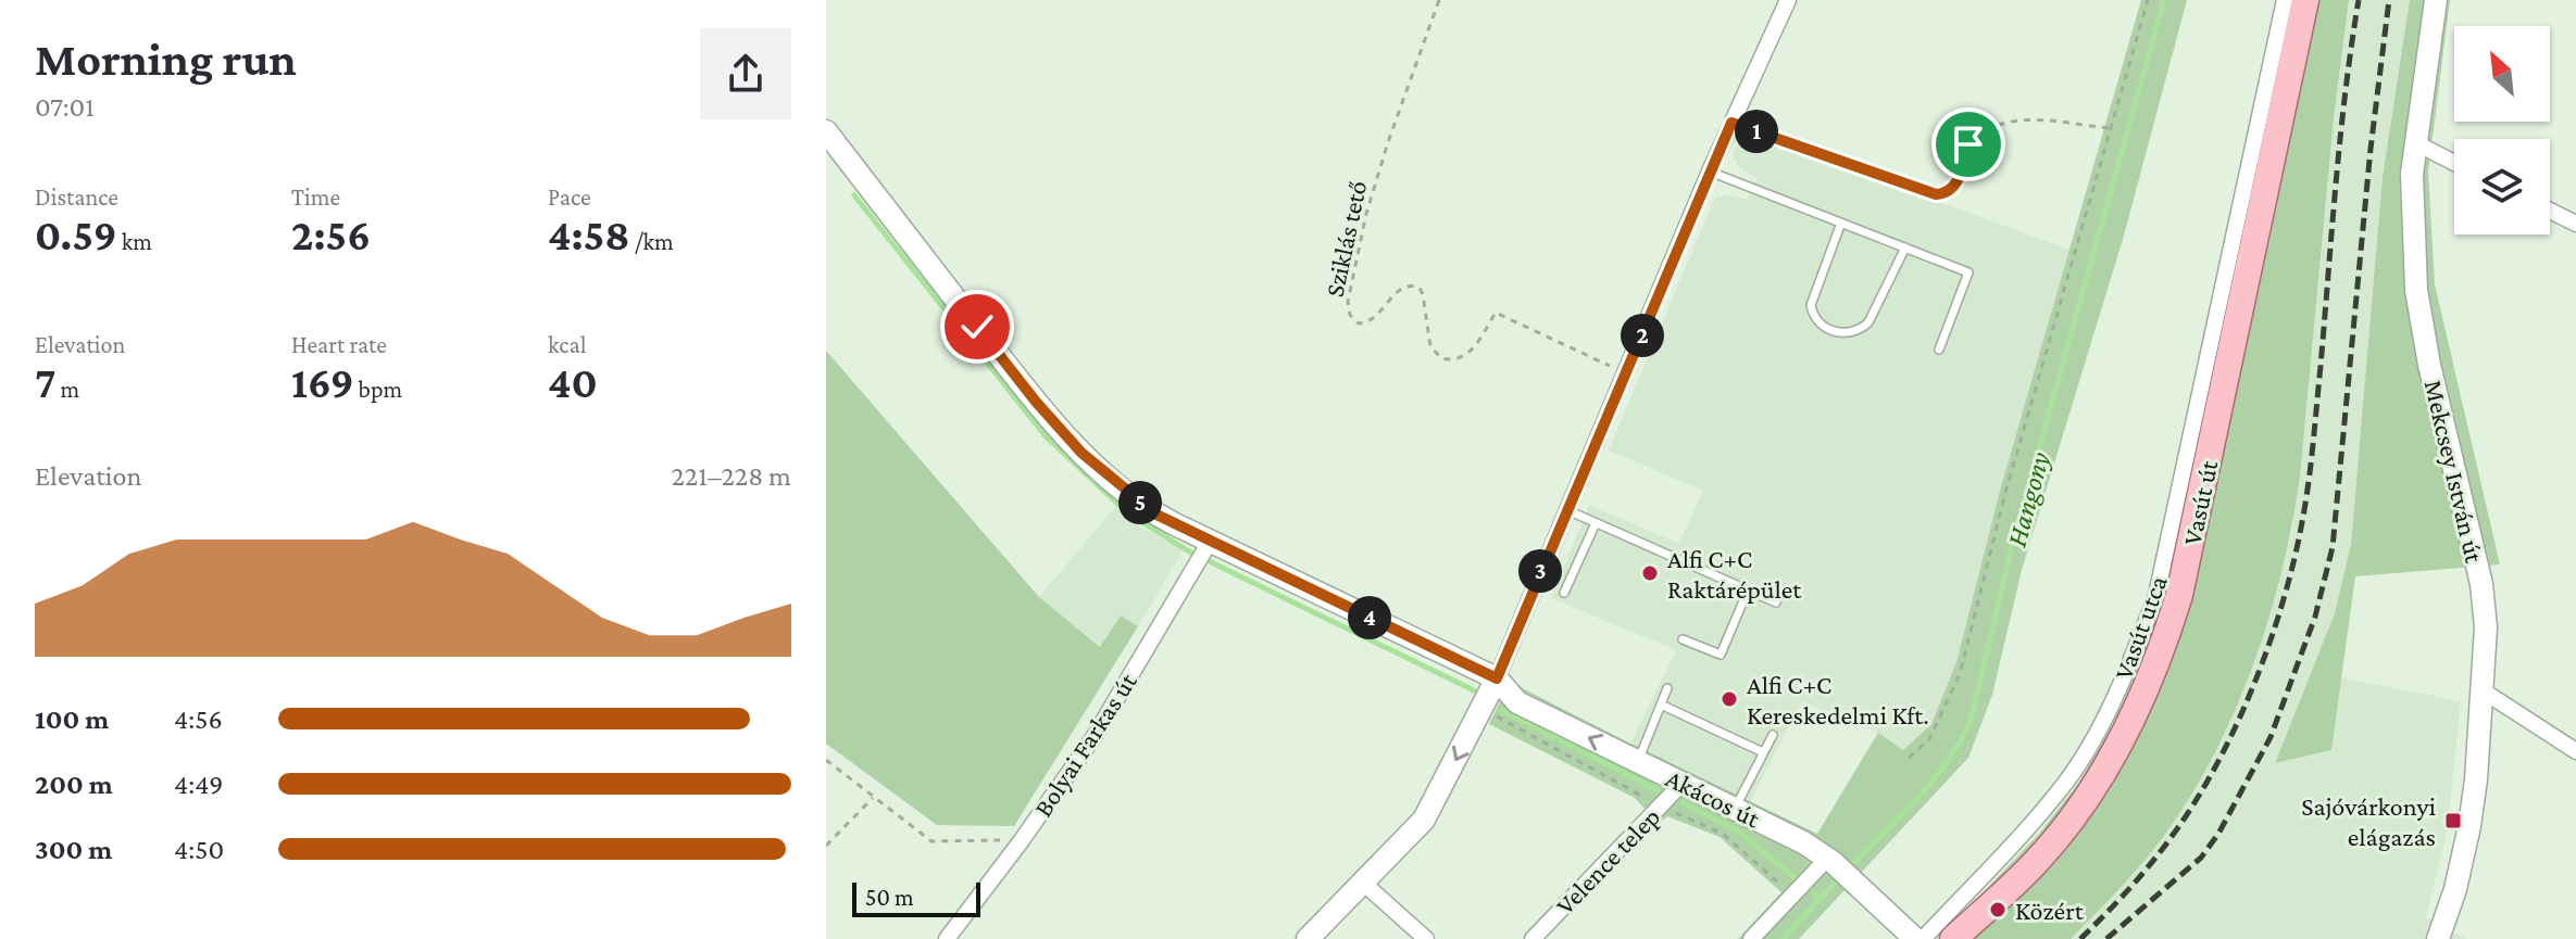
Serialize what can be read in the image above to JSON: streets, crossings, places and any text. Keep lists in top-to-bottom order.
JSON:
{
  "streets": {
    "main road": ["Vasút út"],
    "street": [
      "Mekcsey István út",
      "Vasút utca",
      "Bolyai Farkas út",
      "Akácos út",
      "Velence telep"
    ],
    "path": ["Sziklás tető"]
  },
  "crossings": [
    ["Bolyai Farkas út", "Akácos út"],
    ["Akácos út", "Velence telep"]
  ],
  "water": ["Hangony"],
  "places": {
    "other": ["Alfi C+C Raktárépület", "Alfi C+C Kereskedelmi Kft.", "Közért"],
    "transit": ["Sajóvárkonyi elágazás"]
  },
  "scale_bar": "50 m",
  "north": "top left",
  "page": {
    "heading": ["Morning run", "07:01"],
    "pins": [
      "1",
      "2",
      "5",
      "3",
      "4"
    ],
    "stats": [
      ["Distance", "0.59 km"],
      ["Time", "2:56"],
      ["Pace", "4:58 /km"],
      ["Elevation", "7 m"],
      ["Heart rate", "169 bpm"],
      ["kcal", "40"]
    ],
    "chart": ["Elevation", "221–228 m"],
    "list": [
      {
        "name": "100 m",
        "note": "4:56"
      },
      {
        "name": "200 m",
        "note": "4:49"
      },
      {
        "name": "300 m",
        "note": "4:50"
      }
    ],
    "scale": "50 m"
  }
}
